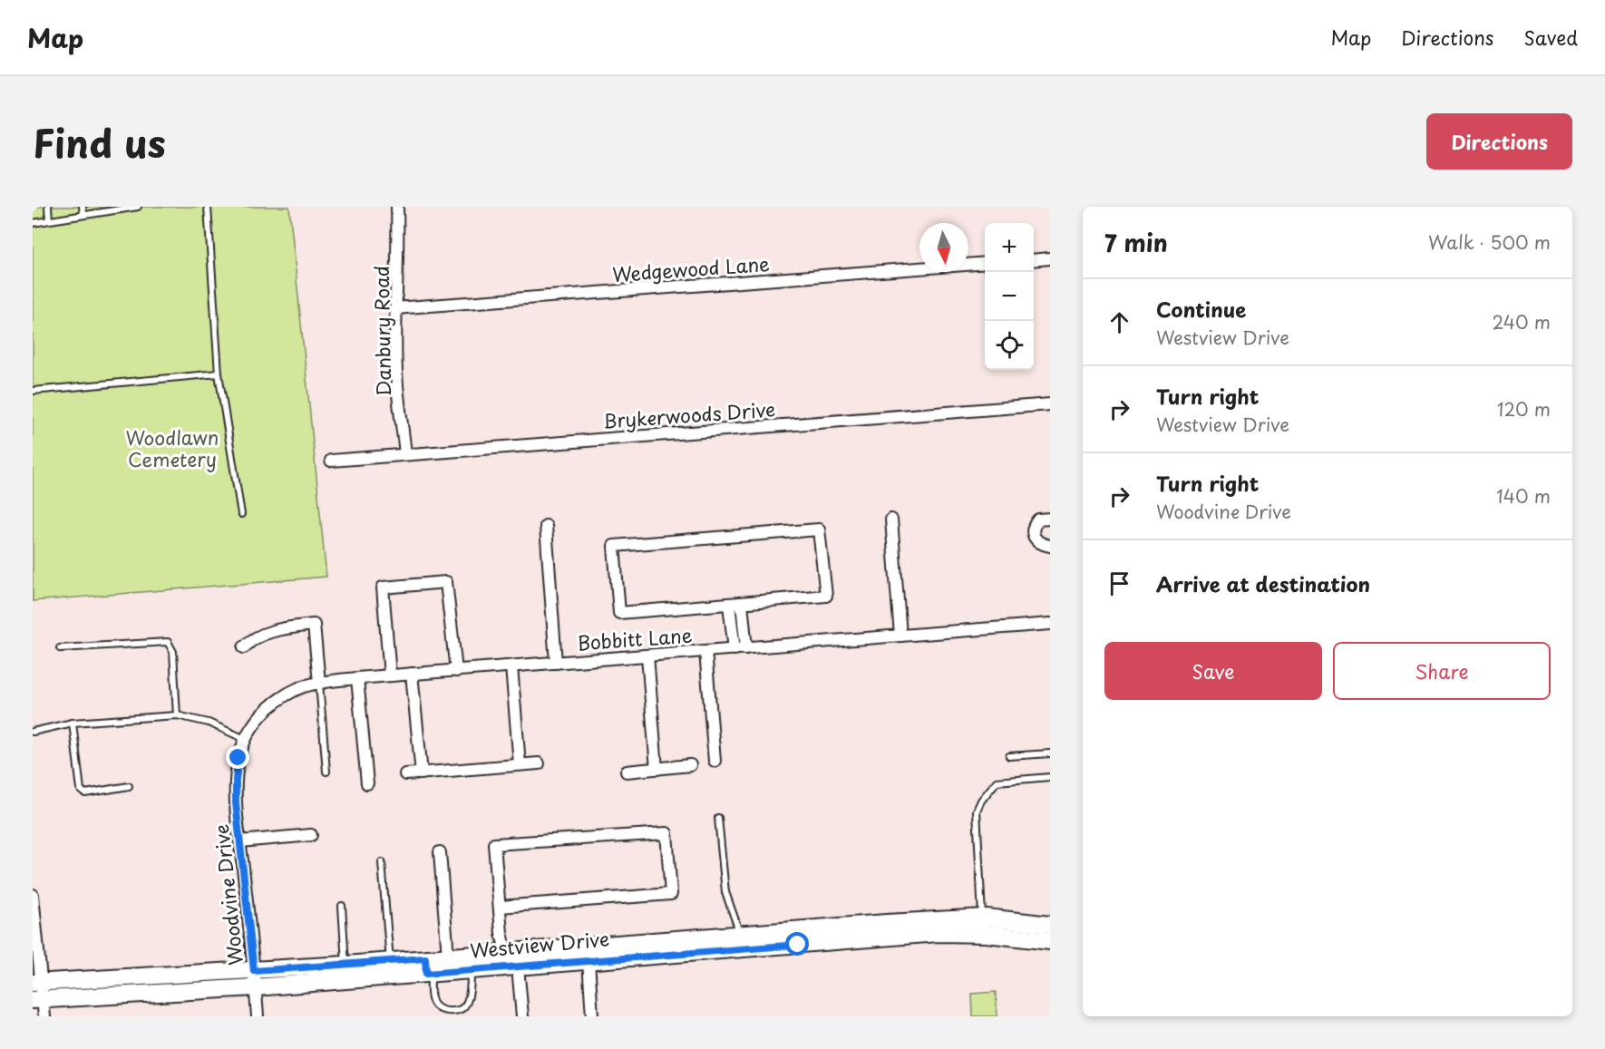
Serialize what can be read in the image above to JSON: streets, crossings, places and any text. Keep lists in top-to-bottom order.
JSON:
{
  "streets": {
    "main road": ["Westview Drive"],
    "street": [
      "Wedgewood Lane",
      "Danbury Road",
      "Brykerwoods Drive",
      "Bobbitt Lane",
      "Woodvine Drive"
    ]
  },
  "crossings": [
    ["Wedgewood Lane", "Danbury Road"],
    ["Danbury Road", "Brykerwoods Drive"],
    ["Bobbitt Lane", "Woodvine Drive"],
    ["Woodvine Drive", "Westview Drive"]
  ],
  "parks": ["Woodlawn Cemetery"],
  "north": "bottom",
  "page": {
    "header": "Map",
    "nav": ["Map", "Directions", "Saved"],
    "title": "Find us",
    "buttons": [
      "Directions",
      ["Save", "Share"]
    ],
    "heading": ["7 min", "Walk · 500 m"],
    "map_buttons": ["+", "−"],
    "list": [
      ["Continue", "Westview Drive", "240 m"],
      ["Turn right", "Westview Drive", "120 m"],
      ["Turn right", "Woodvine Drive", "140 m"],
      "Arrive at destination"
    ]
  }
}
